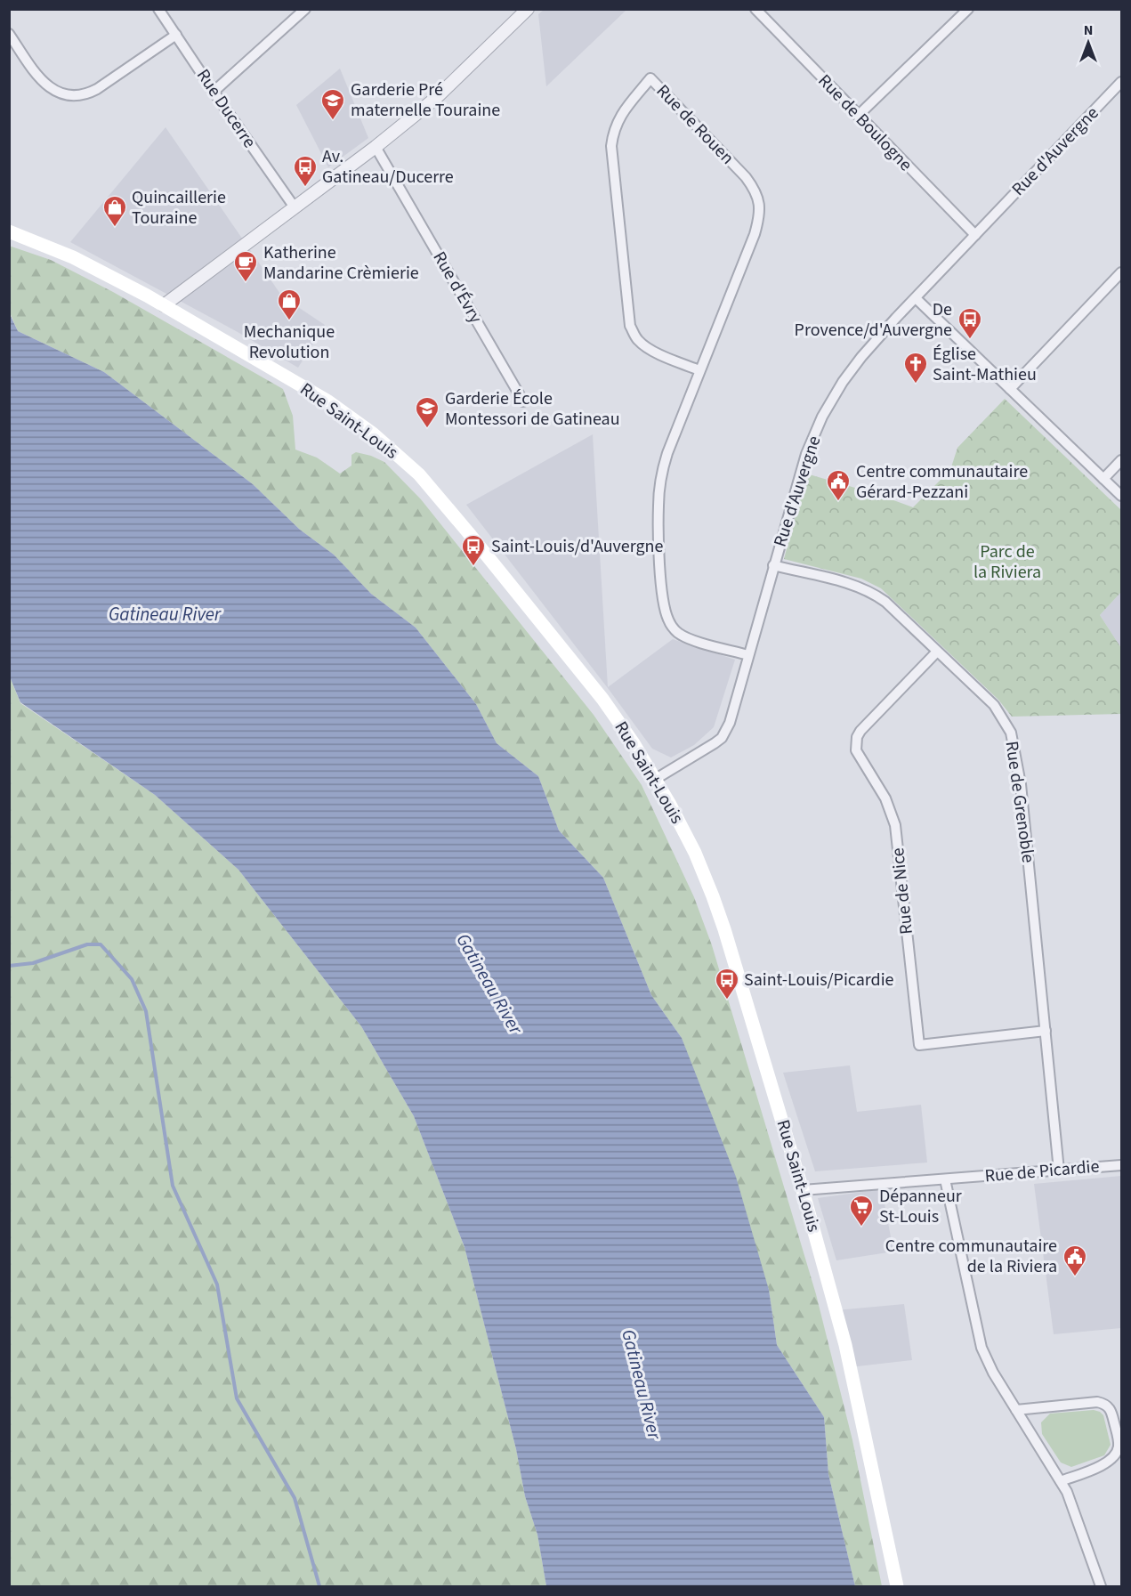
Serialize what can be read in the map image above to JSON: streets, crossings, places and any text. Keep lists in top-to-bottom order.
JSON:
{
  "streets": {
    "main road": ["Rue Saint-Louis"],
    "street": [
      "Rue Ducerre",
      "Rue de Boulogne",
      "Rue de Rouen",
      "Rue d'Auvergne",
      "Rue d'Évry",
      "Rue de Grenoble",
      "Rue de Nice",
      "Rue de Picardie"
    ]
  },
  "crossings": [
    ["Rue de Boulogne", "Rue d'Auvergne"],
    ["Rue de Rouen", "Rue d'Auvergne"],
    ["Rue d'Auvergne", "Rue Saint-Louis"],
    ["Rue d'Auvergne", "Rue de Grenoble"],
    ["Rue Saint-Louis", "Rue de Picardie"],
    ["Rue de Grenoble", "Rue de Nice"],
    ["Rue de Grenoble", "Rue de Picardie"]
  ],
  "water": ["Gatineau River"],
  "parks": ["Parc de la Riviera"],
  "places": {
    "school or university": ["Garderie Pré maternelle Touraine", "Garderie École Montessori de Gatineau"],
    "bus stop": [
      "Av. Gatineau/Ducerre",
      "De Provence/d'Auvergne",
      "Saint-Louis/d'Auvergne",
      "Saint-Louis/Picardie"
    ],
    "shop": ["Quincaillerie Touraine", "Mechanique Revolution"],
    "cafe": ["Katherine Mandarine Crèmierie"],
    "church": ["Église Saint-Mathieu"],
    "public building": ["Centre communautaire Gérard-Pezzani", "Centre communautaire de la Riviera"],
    "supermarket": ["Dépanneur St-Louis"]
  },
  "north": "top"
}
